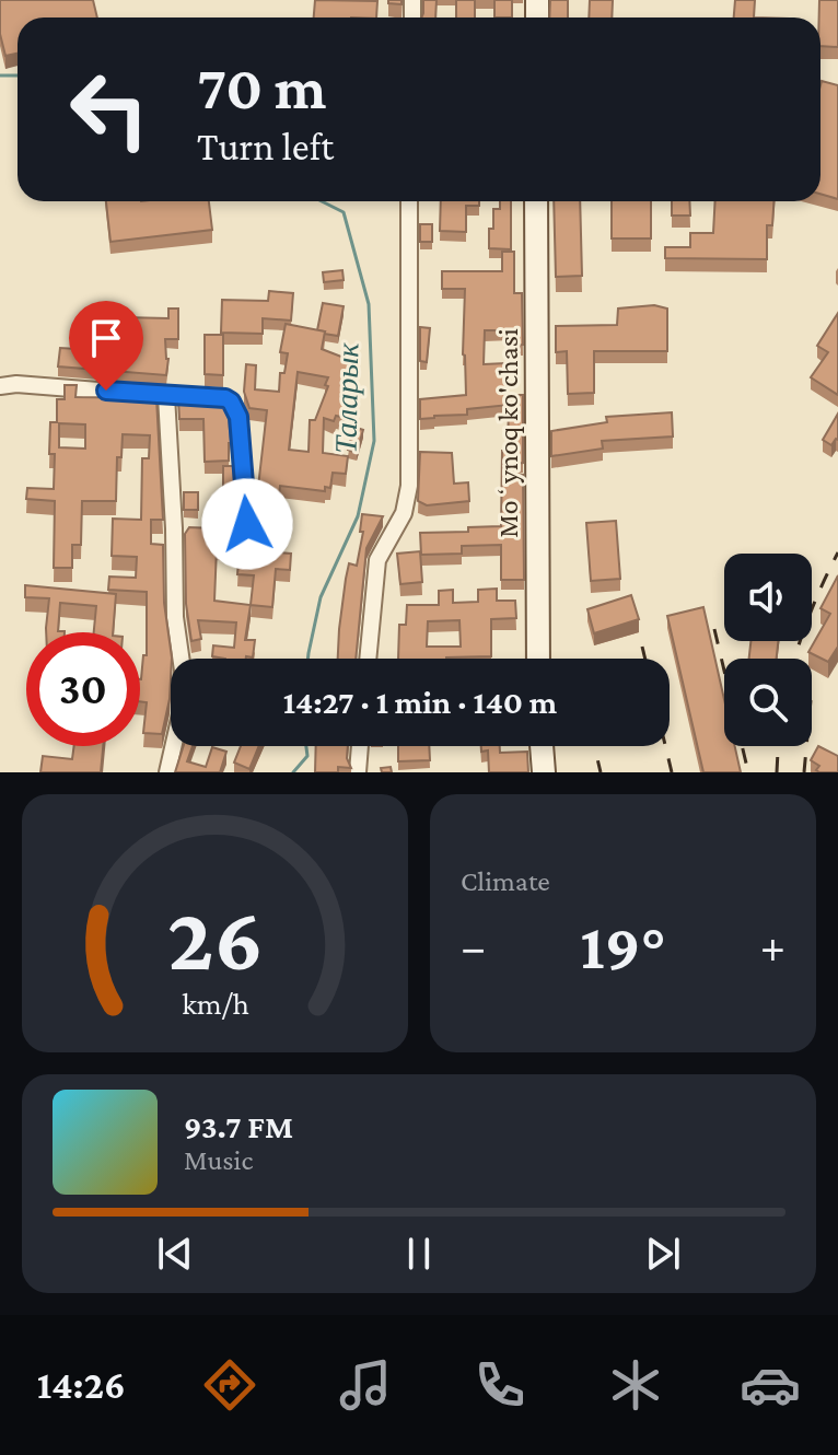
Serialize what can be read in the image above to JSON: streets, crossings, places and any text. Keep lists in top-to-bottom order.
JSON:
{
  "streets": {
    "street": ["Moʻynoq ko'chasi"]
  },
  "water": ["Таларык"],
  "page": {
    "turn": ["70 m", "Turn left"],
    "limit": "30",
    "trip": "14:27 · 1 min · 140 m",
    "tile": "Climate",
    "heat": ["−", "19°", "+"],
    "song": ["93.7 FM", "Music"],
    "tabs": "14:26",
    "gauge": ["26", "km/h"]
  }
}
